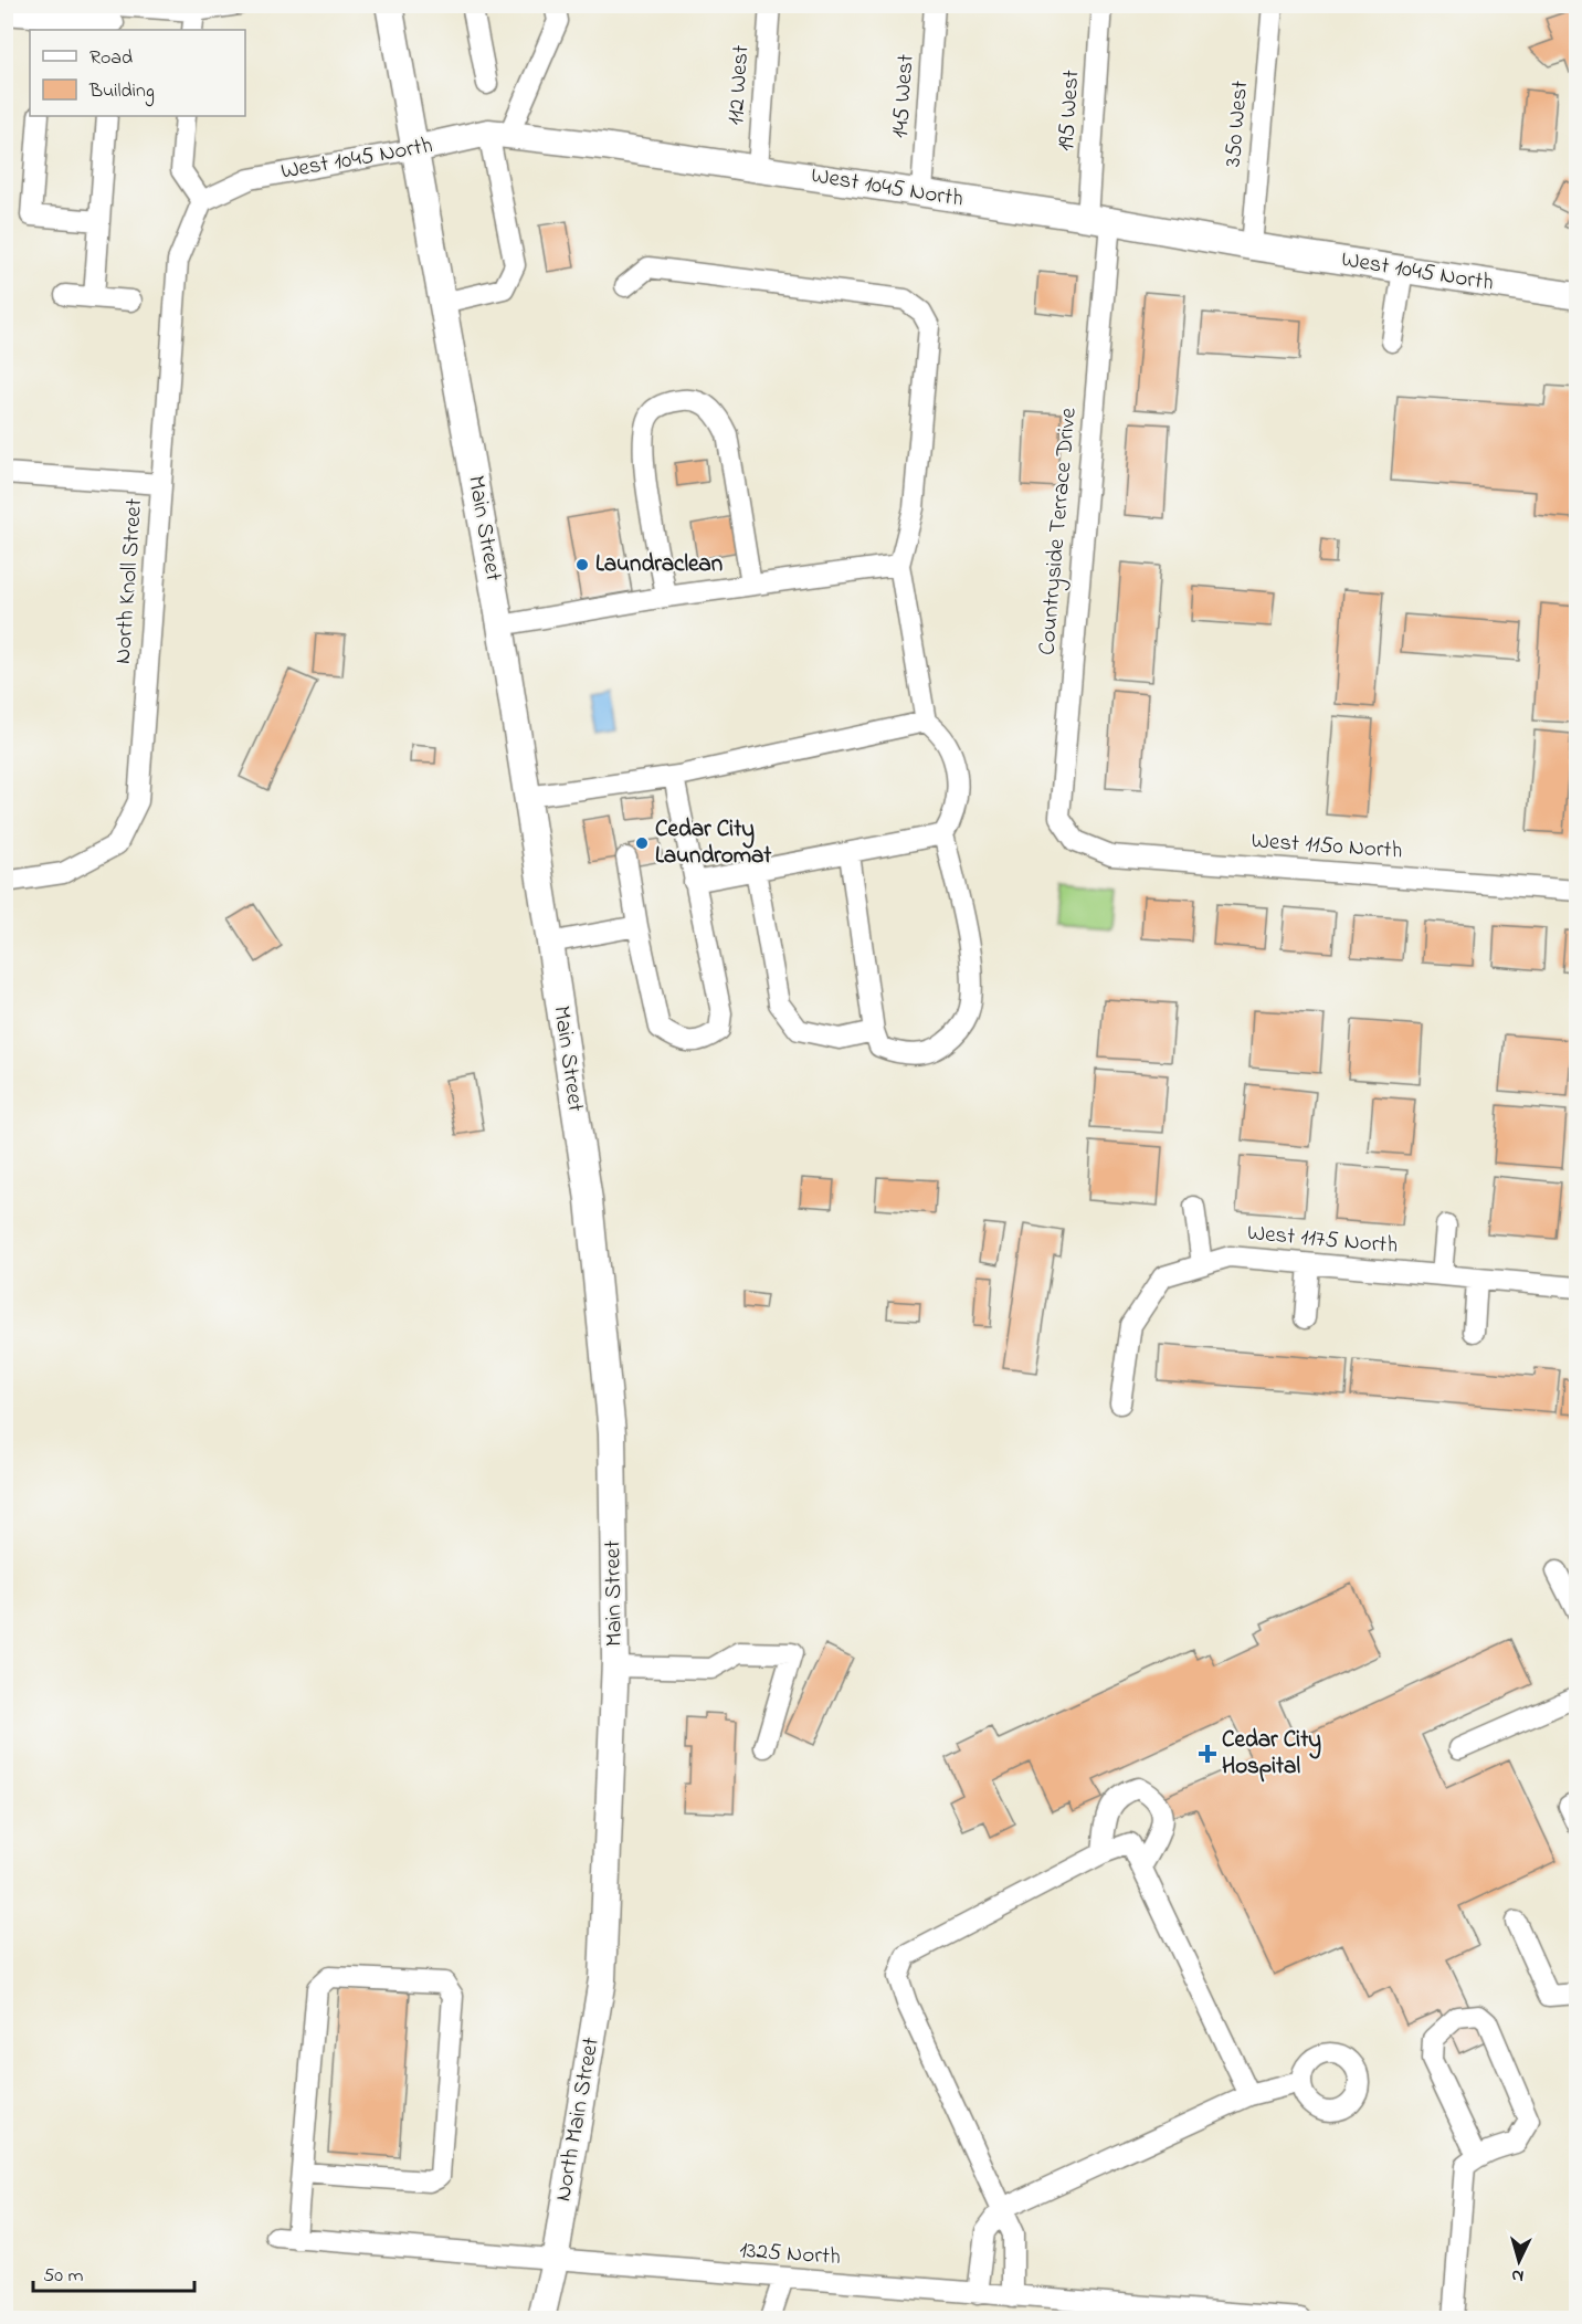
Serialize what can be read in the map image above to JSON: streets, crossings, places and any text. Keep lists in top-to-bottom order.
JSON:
{
  "streets": {
    "main road": ["West 1045 North", "Main Street", "North Main Street"],
    "street": [
      "112 West",
      "145 West",
      "195 West",
      "350 West",
      "Countryside Terrace Drive",
      "North Knoll Street",
      "West 1150 North",
      "West 1175 North",
      "1325 North"
    ]
  },
  "crossings": [
    ["112 West", "West 1045 North"],
    ["145 West", "West 1045 North"],
    ["195 West", "West 1045 North"],
    ["195 West", "Countryside Terrace Drive"],
    ["350 West", "West 1045 North"],
    ["West 1045 North", "Main Street"],
    ["West 1045 North", "Countryside Terrace Drive"],
    ["West 1045 North", "North Knoll Street"],
    ["Main Street", "North Main Street"],
    ["Countryside Terrace Drive", "West 1150 North"],
    ["North Main Street", "1325 North"]
  ],
  "places": {
    "other": ["Laundraclean", "Cedar City Laundromat"],
    "health": ["Cedar City Hospital"]
  },
  "legend": ["Road", "Building"],
  "scale_bar": "50 m",
  "north": "bottom"
}
